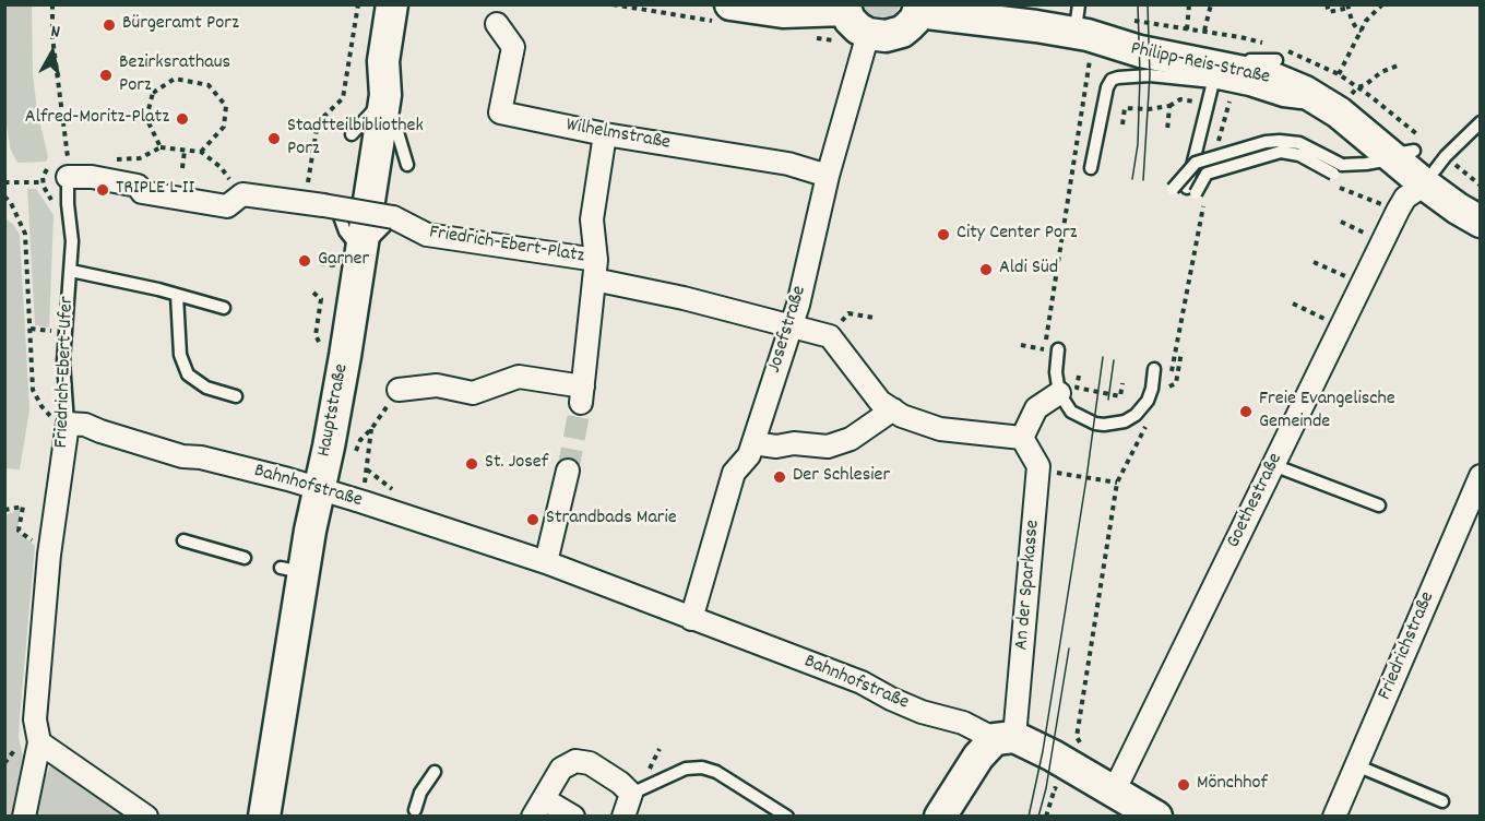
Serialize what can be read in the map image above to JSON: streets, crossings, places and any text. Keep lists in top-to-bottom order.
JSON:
{
  "streets": {
    "street": [
      "Philipp-Reis-Straße",
      "Wilhelmstraße",
      "Friedrich-Ebert-Platz",
      "Josefstraße",
      "Friedrich-Ebert-Ufer",
      "Hauptstraße",
      "Bahnhofstraße",
      "Goethestraße",
      "An der Sparkasse",
      "Friedrichstraße"
    ]
  },
  "crossings": [
    ["Philipp-Reis-Straße", "Goethestraße"],
    ["Wilhelmstraße", "Friedrich-Ebert-Platz"],
    ["Wilhelmstraße", "Josefstraße"],
    ["Friedrich-Ebert-Platz", "Josefstraße"],
    ["Friedrich-Ebert-Platz", "Friedrich-Ebert-Ufer"],
    ["Josefstraße", "Bahnhofstraße"],
    ["Friedrich-Ebert-Ufer", "Bahnhofstraße"],
    ["Hauptstraße", "Bahnhofstraße"],
    ["Bahnhofstraße", "Goethestraße"],
    ["Bahnhofstraße", "An der Sparkasse"]
  ],
  "places": [
    "Bürgeramt Porz",
    "Bezirksrathaus Porz",
    "Alfred-Moritz-Platz",
    "Stadtteilbibliothek Porz",
    "TRIPLE L II",
    "City Center Porz",
    "Garner",
    "Aldi Süd",
    "Freie Evangelische Gemeinde",
    "St. Josef",
    "Der Schlesier",
    "Strandbads Marie",
    "Mönchhof"
  ],
  "north": "top"
}
